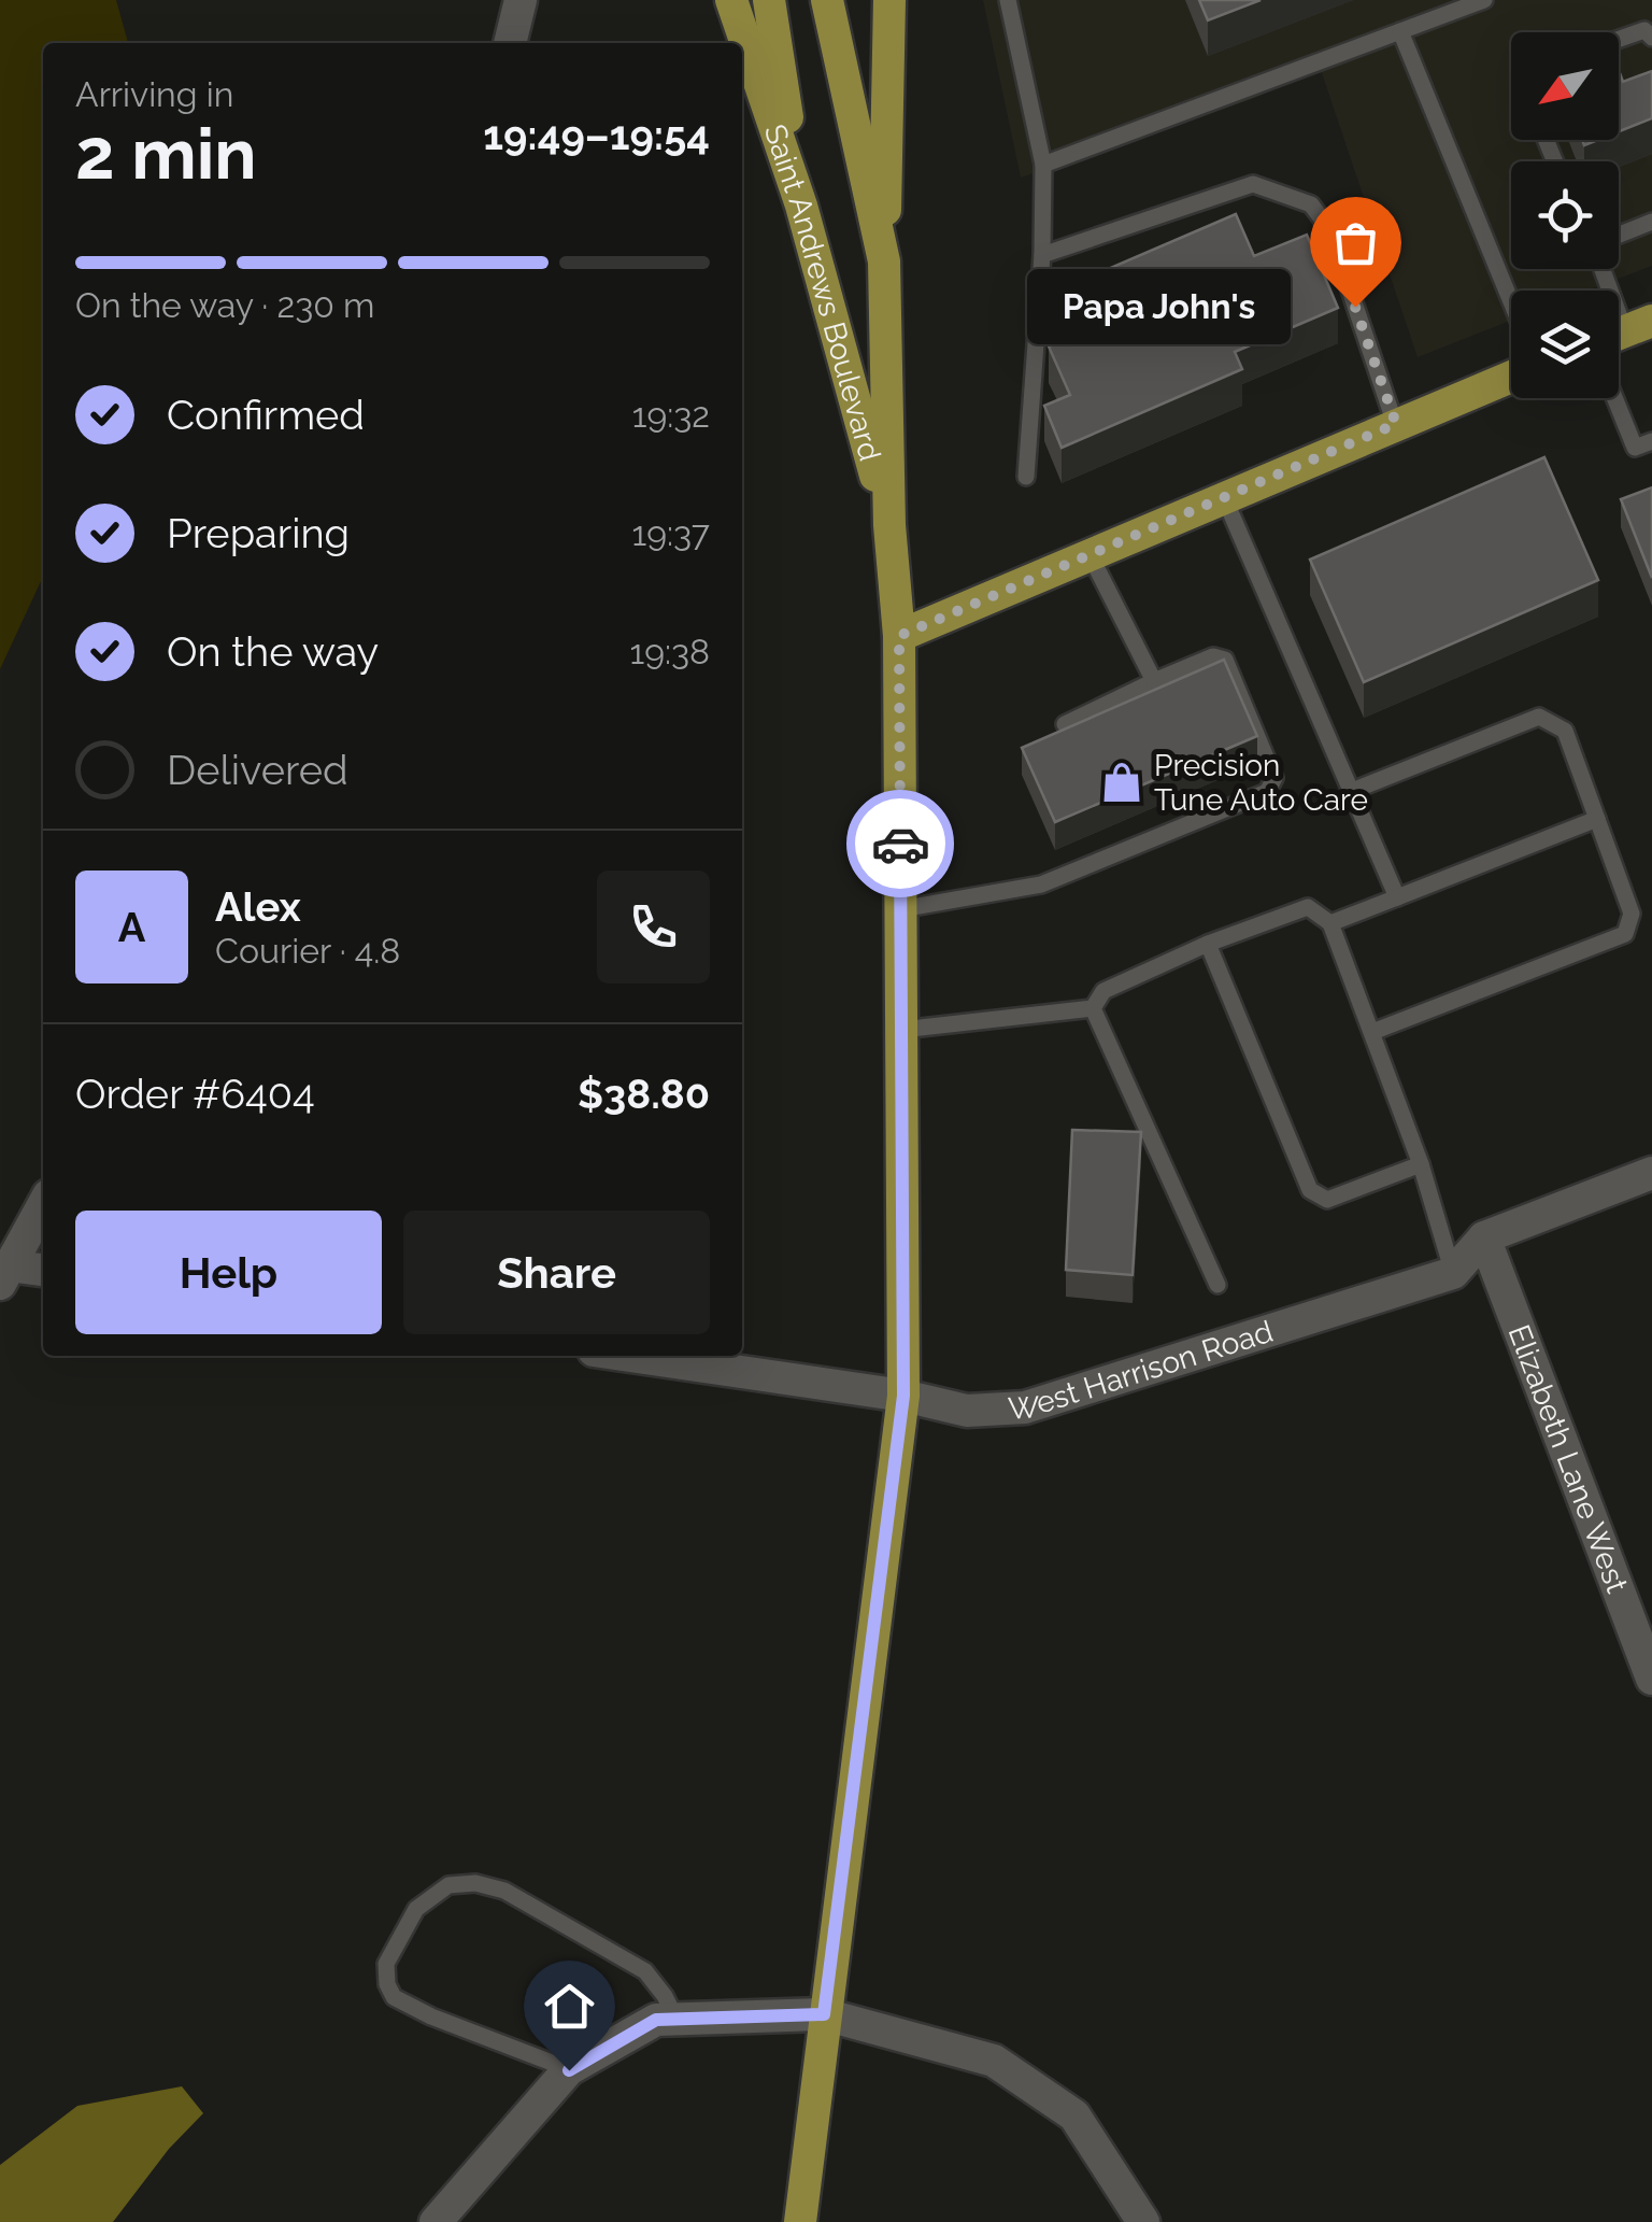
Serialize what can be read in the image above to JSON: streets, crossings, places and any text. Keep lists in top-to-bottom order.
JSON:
{
  "streets": {
    "main road": ["Saint Andrews Boulevard"],
    "street": ["West Harrison Road", "Elizabeth Lane West"]
  },
  "crossings": [
    ["Saint Andrews Boulevard", "West Harrison Road"]
  ],
  "places": {
    "other": ["Papa John's"],
    "shop": ["Precision Tune Auto Care"]
  },
  "north": "bottom left",
  "page": {
    "heading": ["2 min", "Arriving in", "19:49–19:54"],
    "panel": [
      "Alex",
      "Courier · 4.8",
      "Order #6404",
      "$38.80"
    ],
    "bar": "On the way · 230 m",
    "bubble": "Papa John's",
    "list": [
      ["Confirmed", "19:32"],
      ["Preparing", "19:37"],
      ["On the way", "19:38"],
      "Delivered"
    ],
    "round": "A",
    "buttons": ["Help", "Share"]
  }
}
